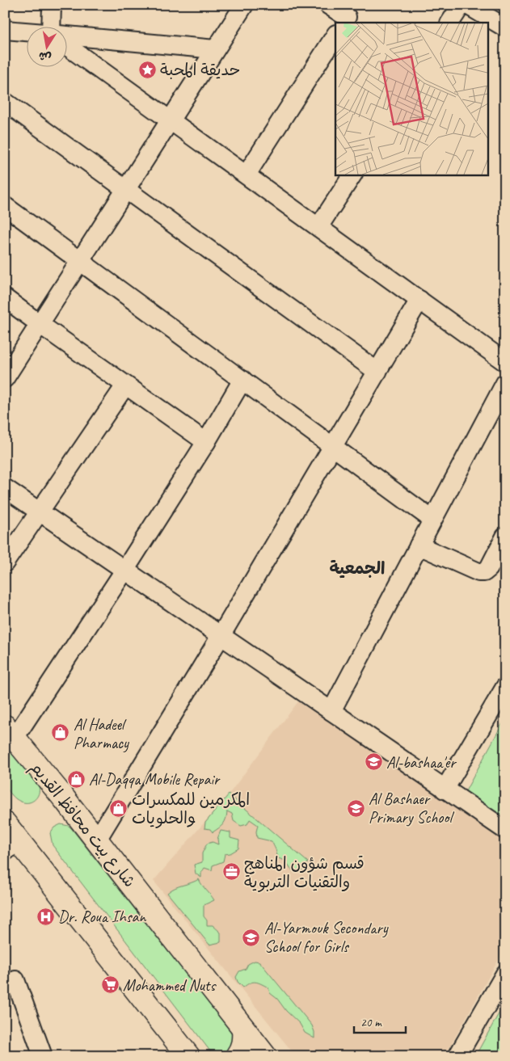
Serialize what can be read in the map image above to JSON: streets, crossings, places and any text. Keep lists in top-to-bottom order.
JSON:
{
  "streets": {
    "main road": ["شارع بيت محافظ القديم"]
  },
  "districts": ["الجمعية"],
  "places": {
    "place": ["حديقة المحبة"],
    "shop": ["Al Hadeel Pharmacy", "Al-Daqqa Mobile Repair", "المكرمين للمكسرات والحلويات"],
    "school or university": ["Al-bashaa'er", "Al Bashaer Primary School", "Al-Yarmouk Secondary School for Girls"],
    "office": ["قسم شؤون المناهج والتقنيات التربوية"],
    "hospital": ["Dr. Roua Ihsan"],
    "supermarket": ["Mohammed Nuts"]
  },
  "scale_bar": "20 m",
  "north": "bottom"
}
